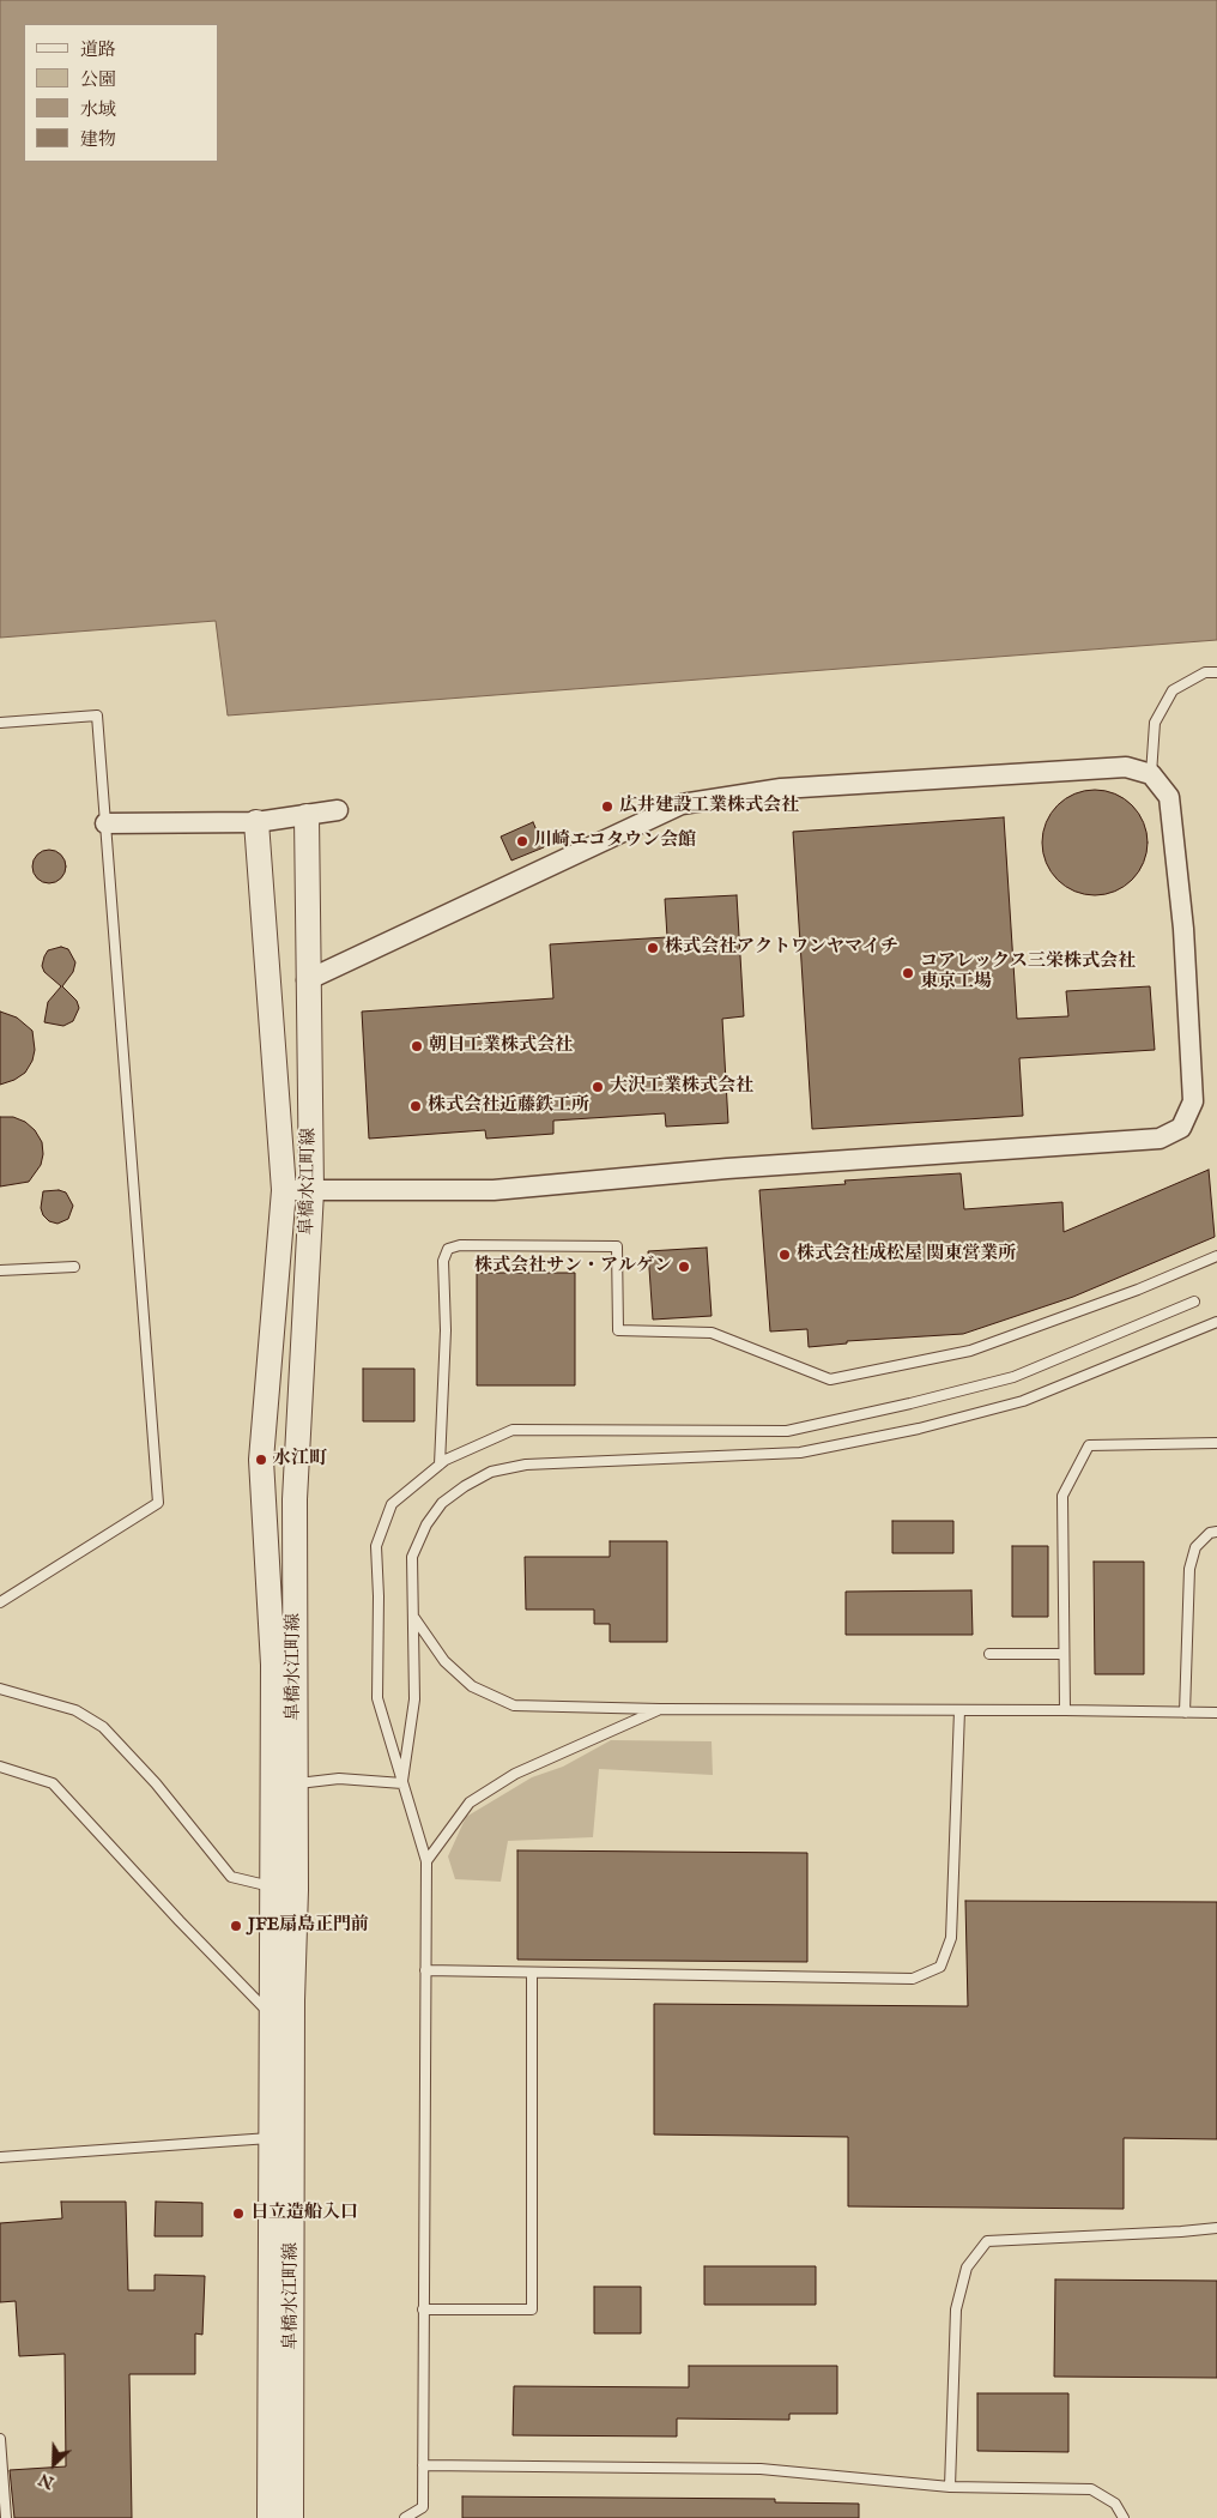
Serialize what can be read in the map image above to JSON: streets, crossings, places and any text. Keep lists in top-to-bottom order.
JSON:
{
  "streets": {
    "street": ["皐橋水江町線"]
  },
  "places": [
    "広井建設工業株式会社",
    "川崎エコタウン会館",
    "株式会社アクトワンヤマイチ",
    "コアレックス三栄株式会社 東京工場",
    "朝日工業株式会社",
    "大沢工業株式会社",
    "株式会社近藤鉄工所",
    "株式会社成松屋 関東営業所",
    "株式会社サン・アルゲン",
    "水江町",
    "JFE扇島正門前",
    "日立造船入口"
  ],
  "legend": [
    "道路",
    "公園",
    "水域",
    "建物"
  ],
  "north": "bottom left"
}
